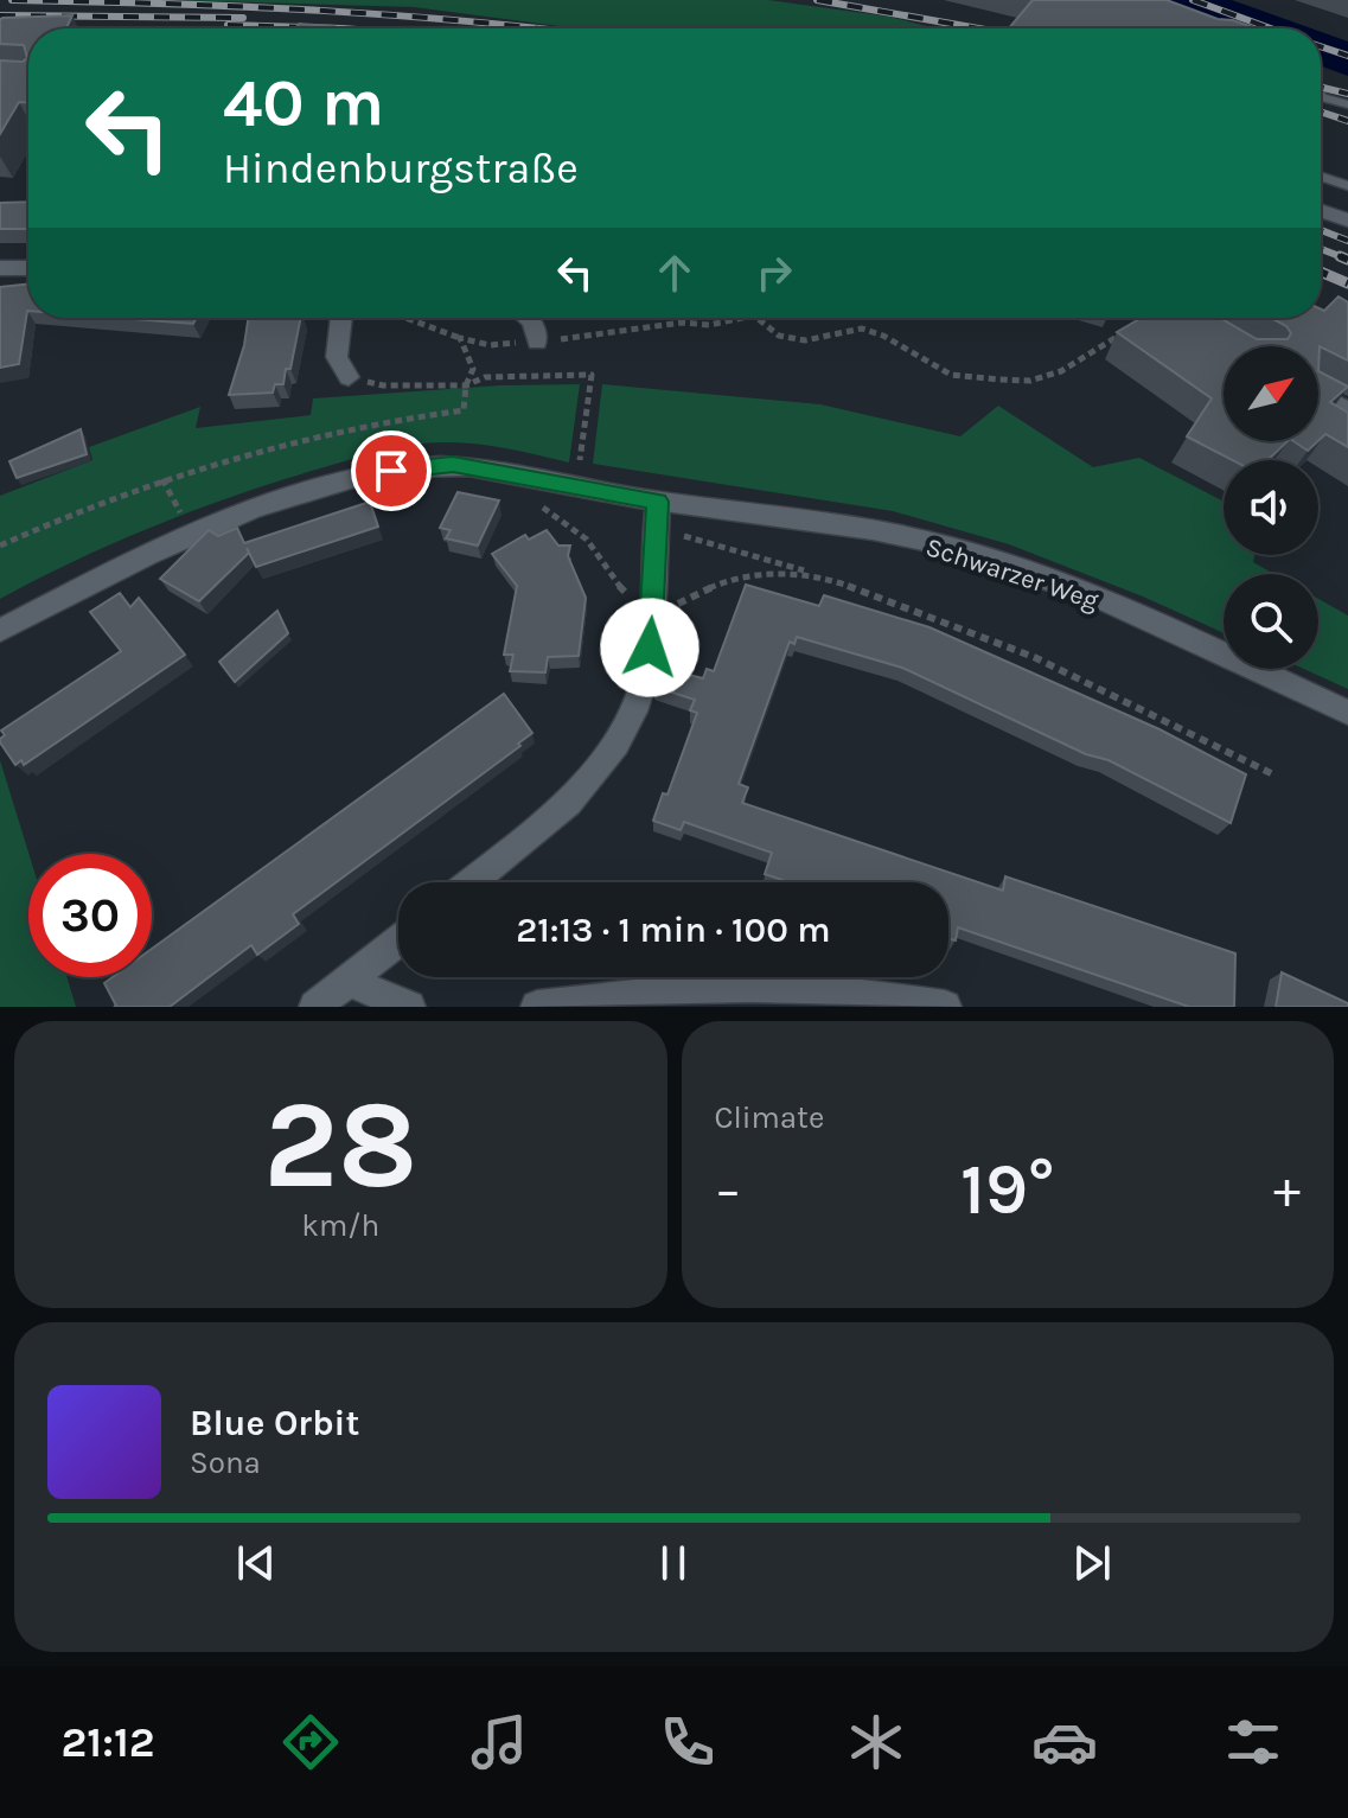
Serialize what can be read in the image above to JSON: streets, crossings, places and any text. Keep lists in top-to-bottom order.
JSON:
{
  "streets": {
    "street": ["Schwarzer Weg"]
  },
  "north": "top right",
  "page": {
    "turn": ["40 m", "Hindenburgstraße"],
    "limit": "30",
    "trip": "21:13 · 1 min · 100 m",
    "tile": [
      ["28", "km/h"],
      "Climate"
    ],
    "heat": ["−", "19°", "+"],
    "song": ["Blue Orbit", "Sona"],
    "tabs": "21:12"
  }
}
